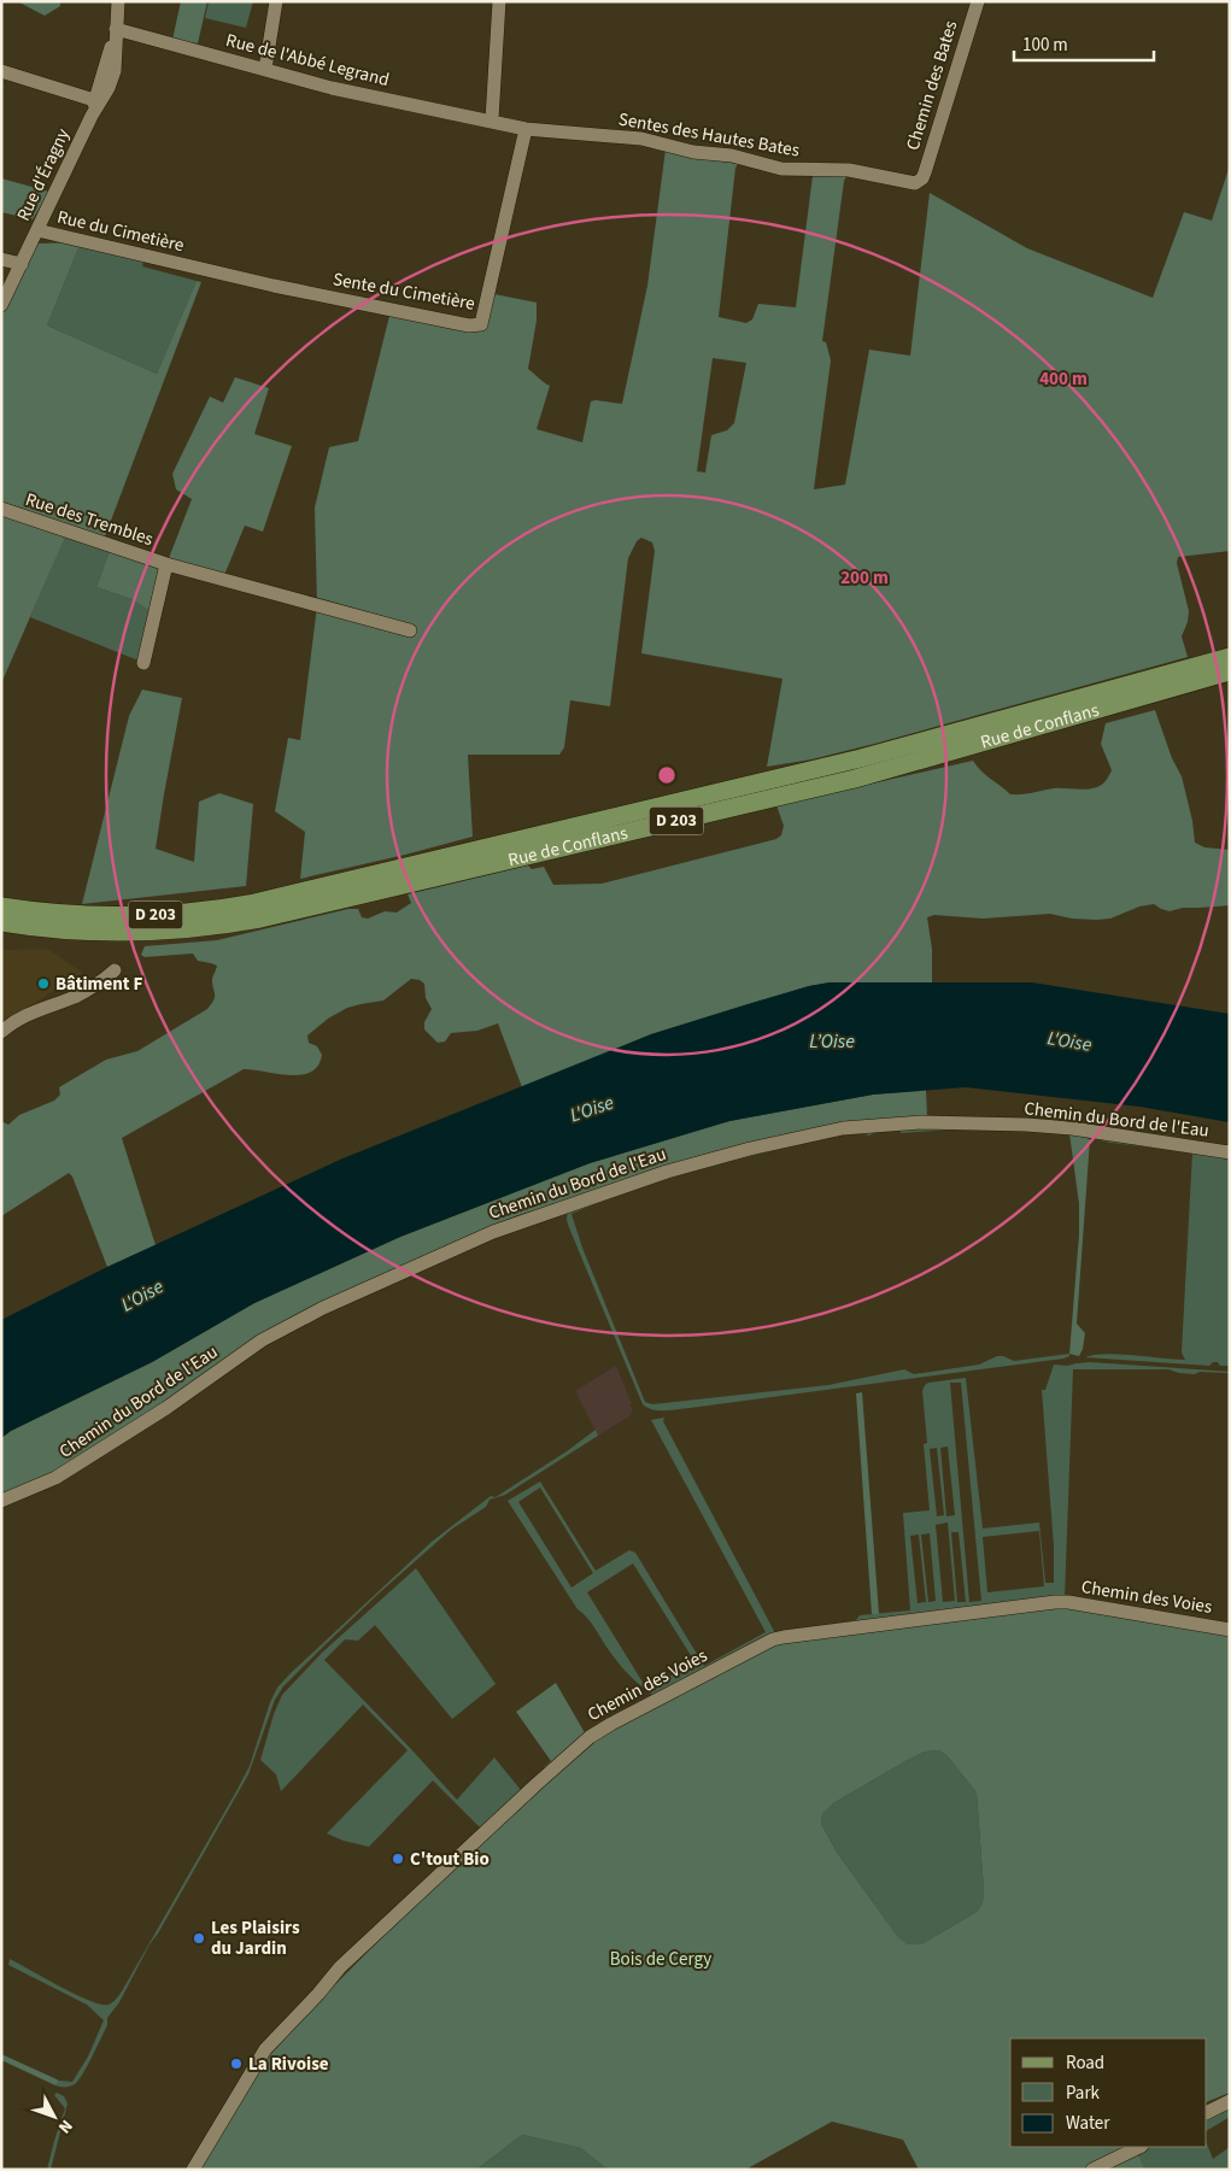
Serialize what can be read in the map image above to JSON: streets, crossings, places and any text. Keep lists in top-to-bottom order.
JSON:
{
  "streets": {
    "main road": ["Rue de Conflans", "D 203"],
    "street": [
      "Rue de l'Abbé Legrand",
      "Chemin des Bates",
      "Sentes des Hautes Bates",
      "Rue d'Éragny",
      "Rue du Cimetière",
      "Sente du Cimetière",
      "Rue des Trembles",
      "Chemin du Bord de l'Eau",
      "Chemin des Voies"
    ]
  },
  "crossings": [
    ["Rue de l'Abbé Legrand", "Sentes des Hautes Bates"],
    ["Rue de l'Abbé Legrand", "Rue d'Éragny"],
    ["Chemin des Bates", "Sentes des Hautes Bates"],
    ["Sentes des Hautes Bates", "Sente du Cimetière"],
    ["Rue d'Éragny", "Rue du Cimetière"],
    ["Rue du Cimetière", "Sente du Cimetière"]
  ],
  "water": ["L’Oise", "L'Oise"],
  "parks": ["Bois de Cergy"],
  "places": [
    "Bâtiment F",
    "C'tout Bio",
    "Les Plaisirs du Jardin",
    "La Rivoise"
  ],
  "legend": ["Road", "Park", "Water"],
  "scale_bar": "100 m",
  "north": "bottom right",
  "rings": ["400 m", "200 m"]
}
